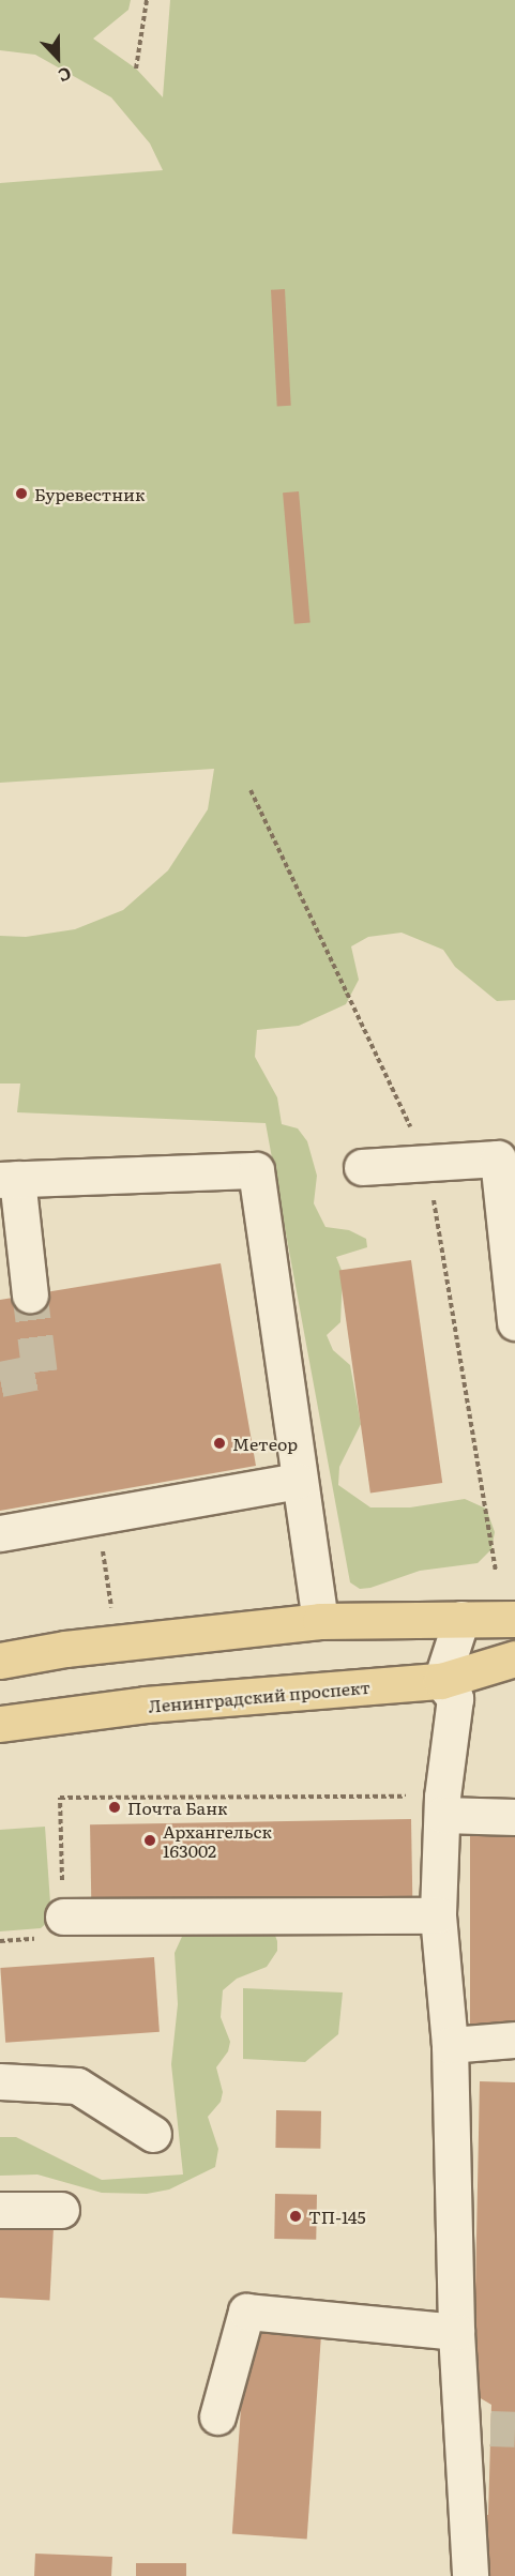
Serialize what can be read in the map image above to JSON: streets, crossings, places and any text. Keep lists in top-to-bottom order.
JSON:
{
  "streets": {
    "main road": ["Ленинградский проспект"]
  },
  "places": [
    "Буревестник",
    "Метеор",
    "Почта Банк",
    "Архангельск 163002",
    "ТП-145"
  ],
  "north": "bottom"
}
